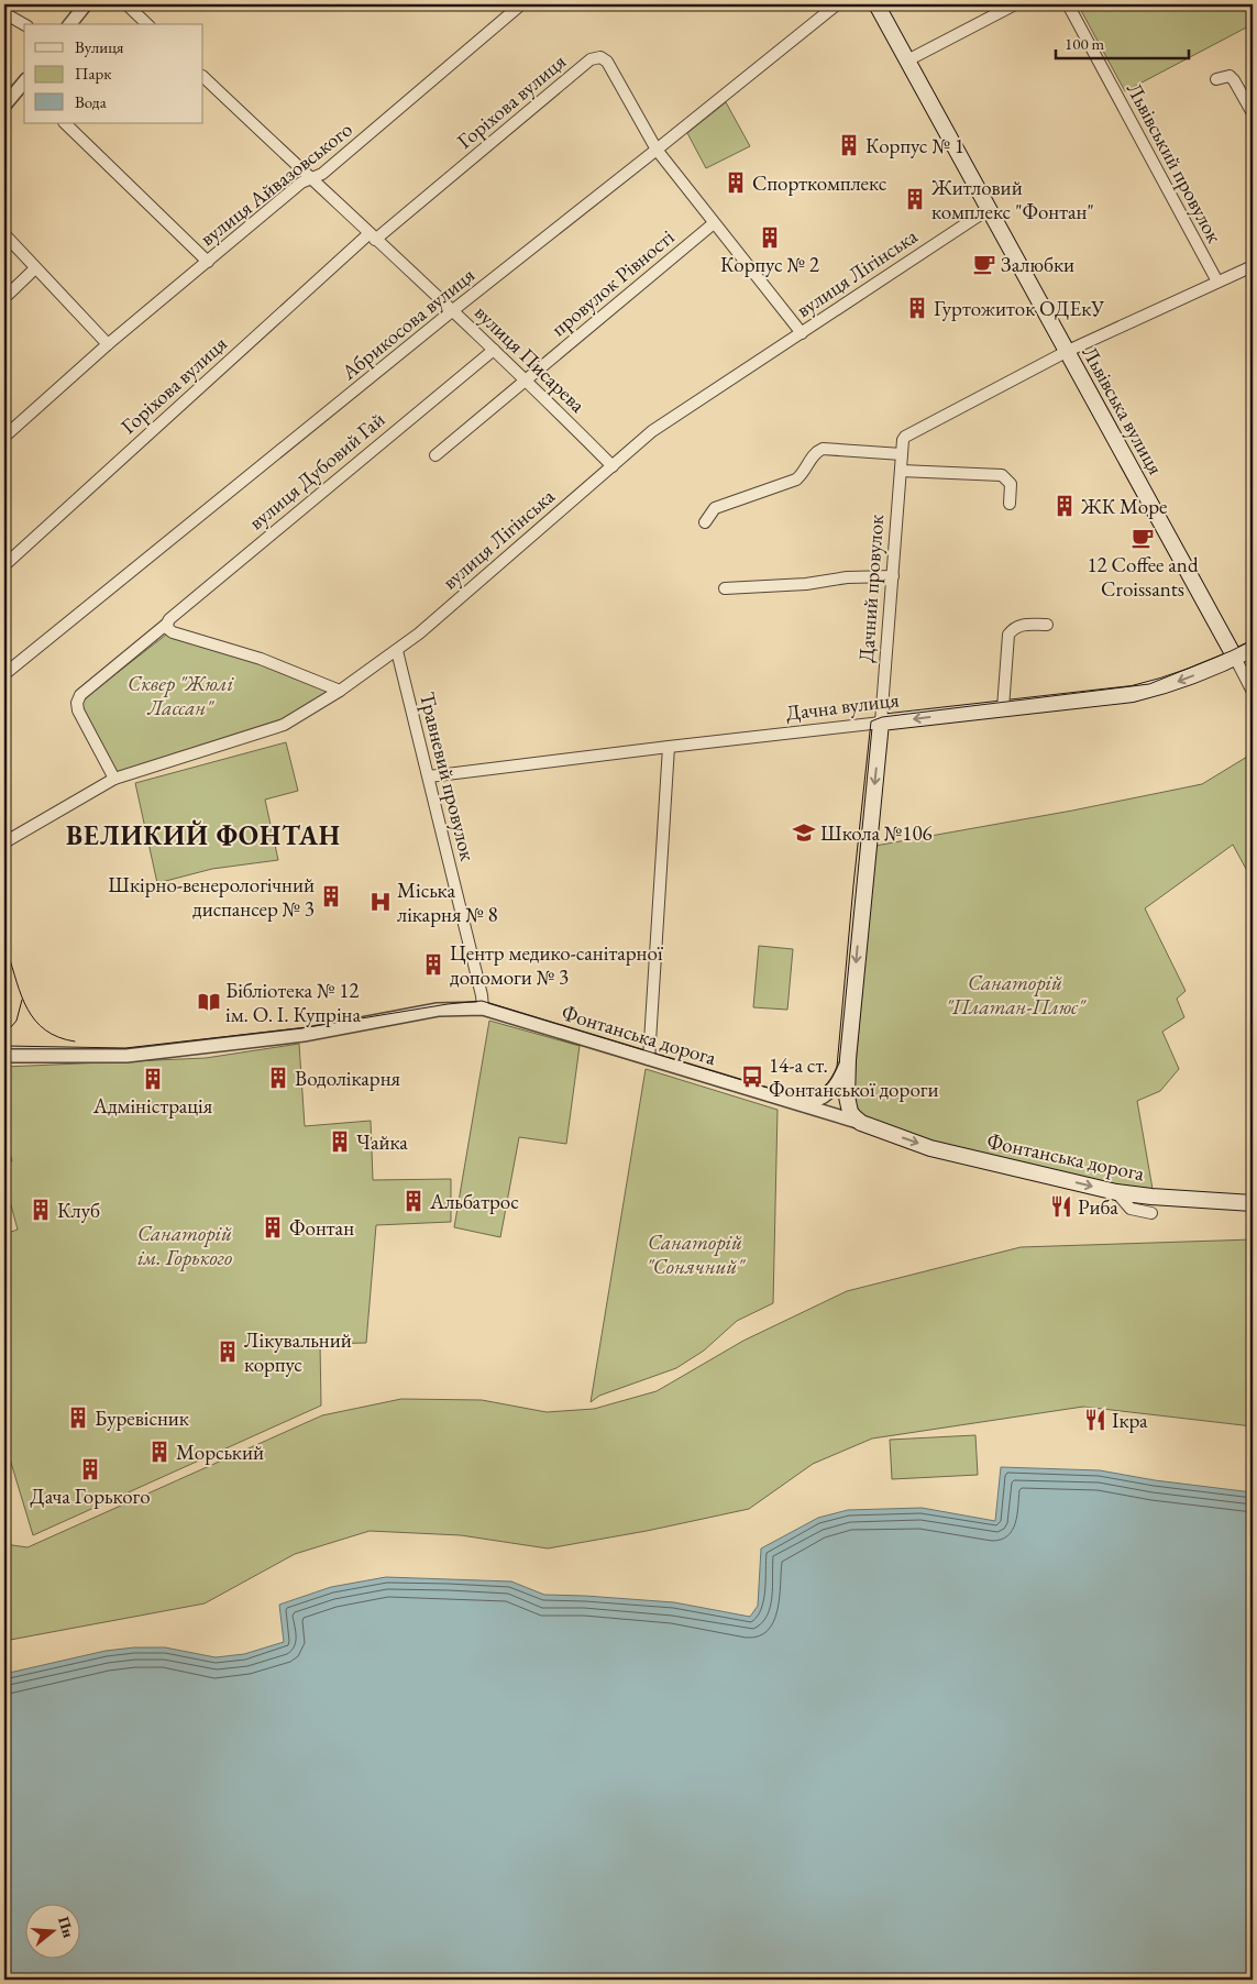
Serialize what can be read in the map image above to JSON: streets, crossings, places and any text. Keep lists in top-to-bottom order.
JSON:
{
  "streets": {
    "main road": [
      "Львівська вулиця",
      "Дачний провулок",
      "Дачна вулиця",
      "Фонтанська дорога"
    ],
    "street": [
      "Горіхова вулиця",
      "Львівський провулок",
      "вулиця Айвазовського",
      "вулиця Лігінська",
      "провулок Рівності",
      "Абрикосова вулиця",
      "вулиця Писарева",
      "вулиця Дубовий Гай",
      "Травневий провулок"
    ]
  },
  "crossings": [
    ["Горіхова вулиця", "Абрикосова вулиця"],
    ["Горіхова вулиця", "вулиця Писарева"],
    ["Львівський провулок", "Дачний провулок"],
    ["вулиця Айвазовського", "вулиця Писарева"],
    ["вулиця Лігінська", "вулиця Писарева"],
    ["вулиця Лігінська", "Львівська вулиця"],
    ["вулиця Лігінська", "вулиця Дубовий Гай"],
    ["вулиця Лігінська", "Травневий провулок"],
    ["провулок Рівності", "вулиця Писарева"],
    ["Абрикосова вулиця", "вулиця Писарева"],
    ["вулиця Писарева", "вулиця Дубовий Гай"],
    ["Львівська вулиця", "Дачний провулок"],
    ["Львівська вулиця", "Дачна вулиця"],
    ["Дачний провулок", "Дачна вулиця"],
    ["Дачний провулок", "Фонтанська дорога"],
    ["Дачна вулиця", "Травневий провулок"],
    ["Травневий провулок", "Фонтанська дорога"]
  ],
  "one_way": ["Дачна вулиця"],
  "districts": ["ВЕЛИКИЙ ФОНТАН"],
  "parks": [
    "Сквер \"Жюлі Лассан\"",
    "Санаторій \"Платан-Плюс\"",
    "Cанаторій ім. Горького",
    "Санаторій \"Сонячний\""
  ],
  "places": {
    "building": [
      "Корпус № 1",
      "Спорткомплекс",
      "Житловий комплекс \"Фонтан\"",
      "Корпус № 2",
      "Гуртожиток ОДЕкУ",
      "ЖК Море",
      "Шкірно-венерологічний диспансер № 3",
      "Центр медико-санітарної допомоги № 3",
      "Водолікарня",
      "Адміністрація",
      "Чайка",
      "Альбатрос",
      "Клуб",
      "Фонтан",
      "Лікувальний корпус",
      "Буревісник",
      "Морський",
      "Дача Горького"
    ],
    "cafe": ["Залюбки", "12 Coffee and Croissants"],
    "school or university": ["Школа №106"],
    "hospital": ["Міська лікарня № 8"],
    "library": ["Бібліотека № 12 ім. О. І. Купріна"],
    "bus stop": ["14-а ст. Фонтанської дороги"],
    "restaurant": ["Риба", "Ікра"]
  },
  "legend": ["Вулиця", "Парк", "Вода"],
  "scale_bar": "100 m",
  "north": "right"
}
